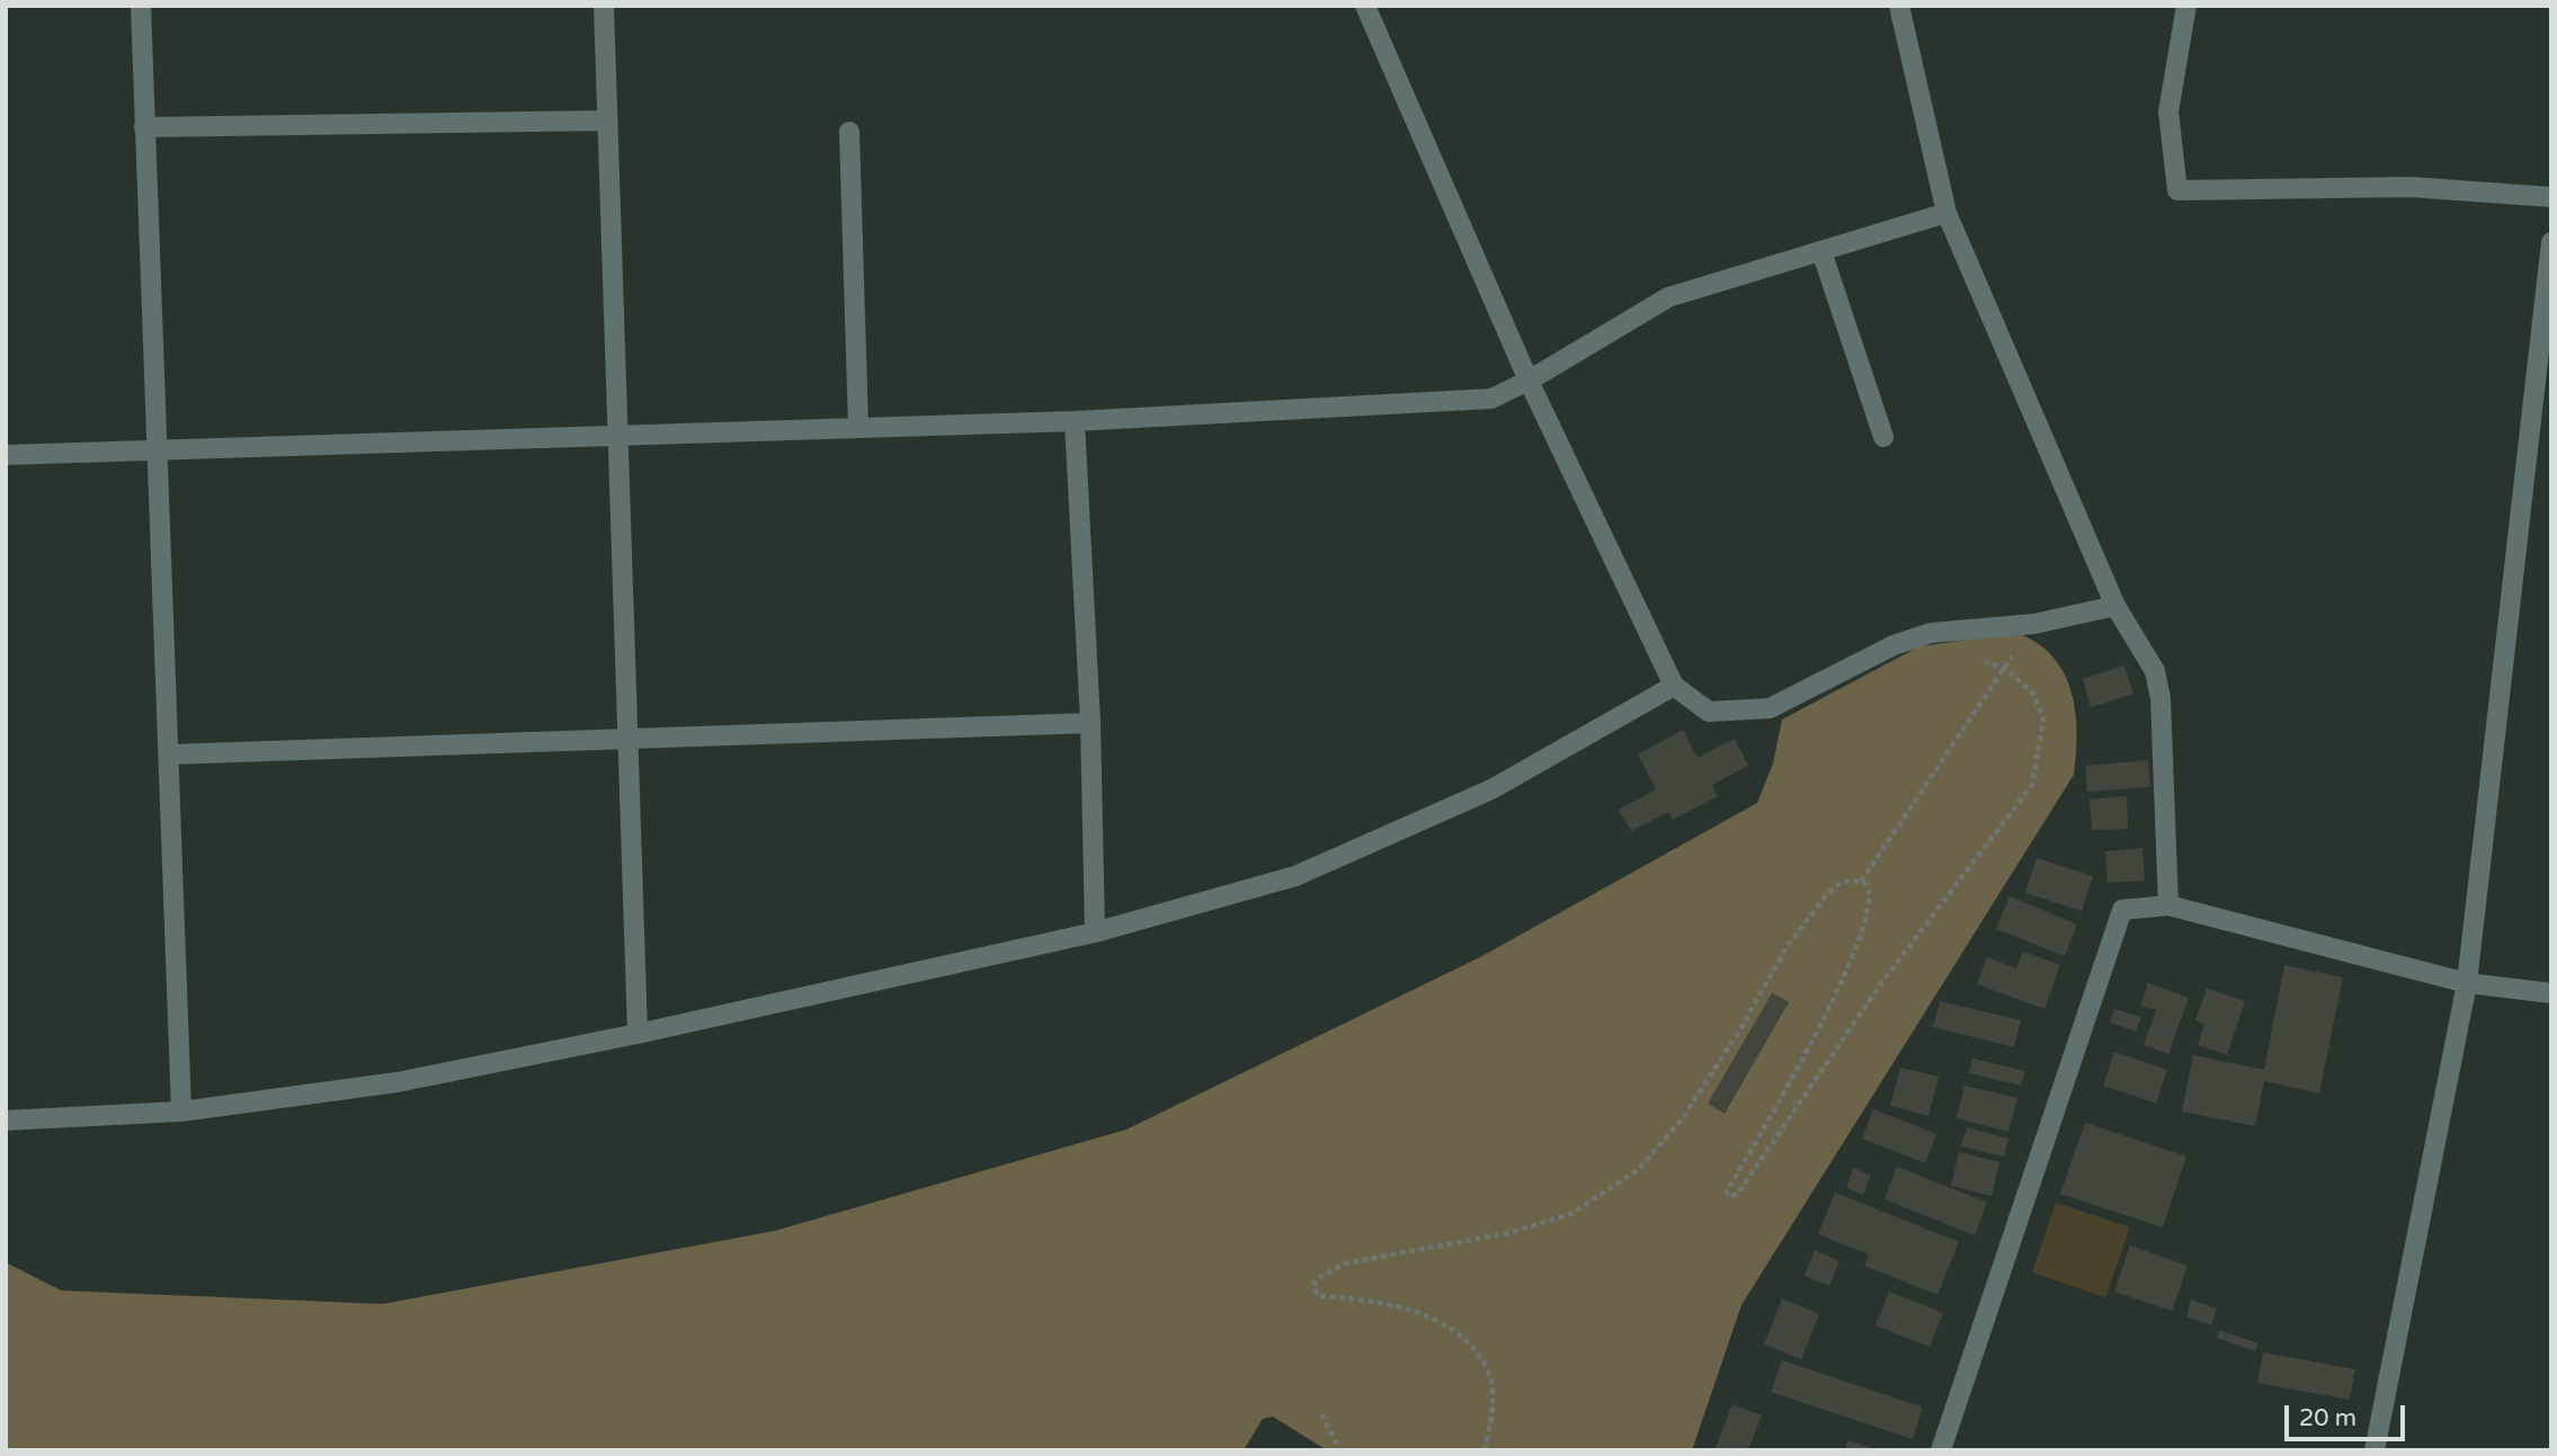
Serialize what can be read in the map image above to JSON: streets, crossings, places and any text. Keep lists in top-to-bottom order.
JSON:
{
  "scale_bar": "20 m"
}
